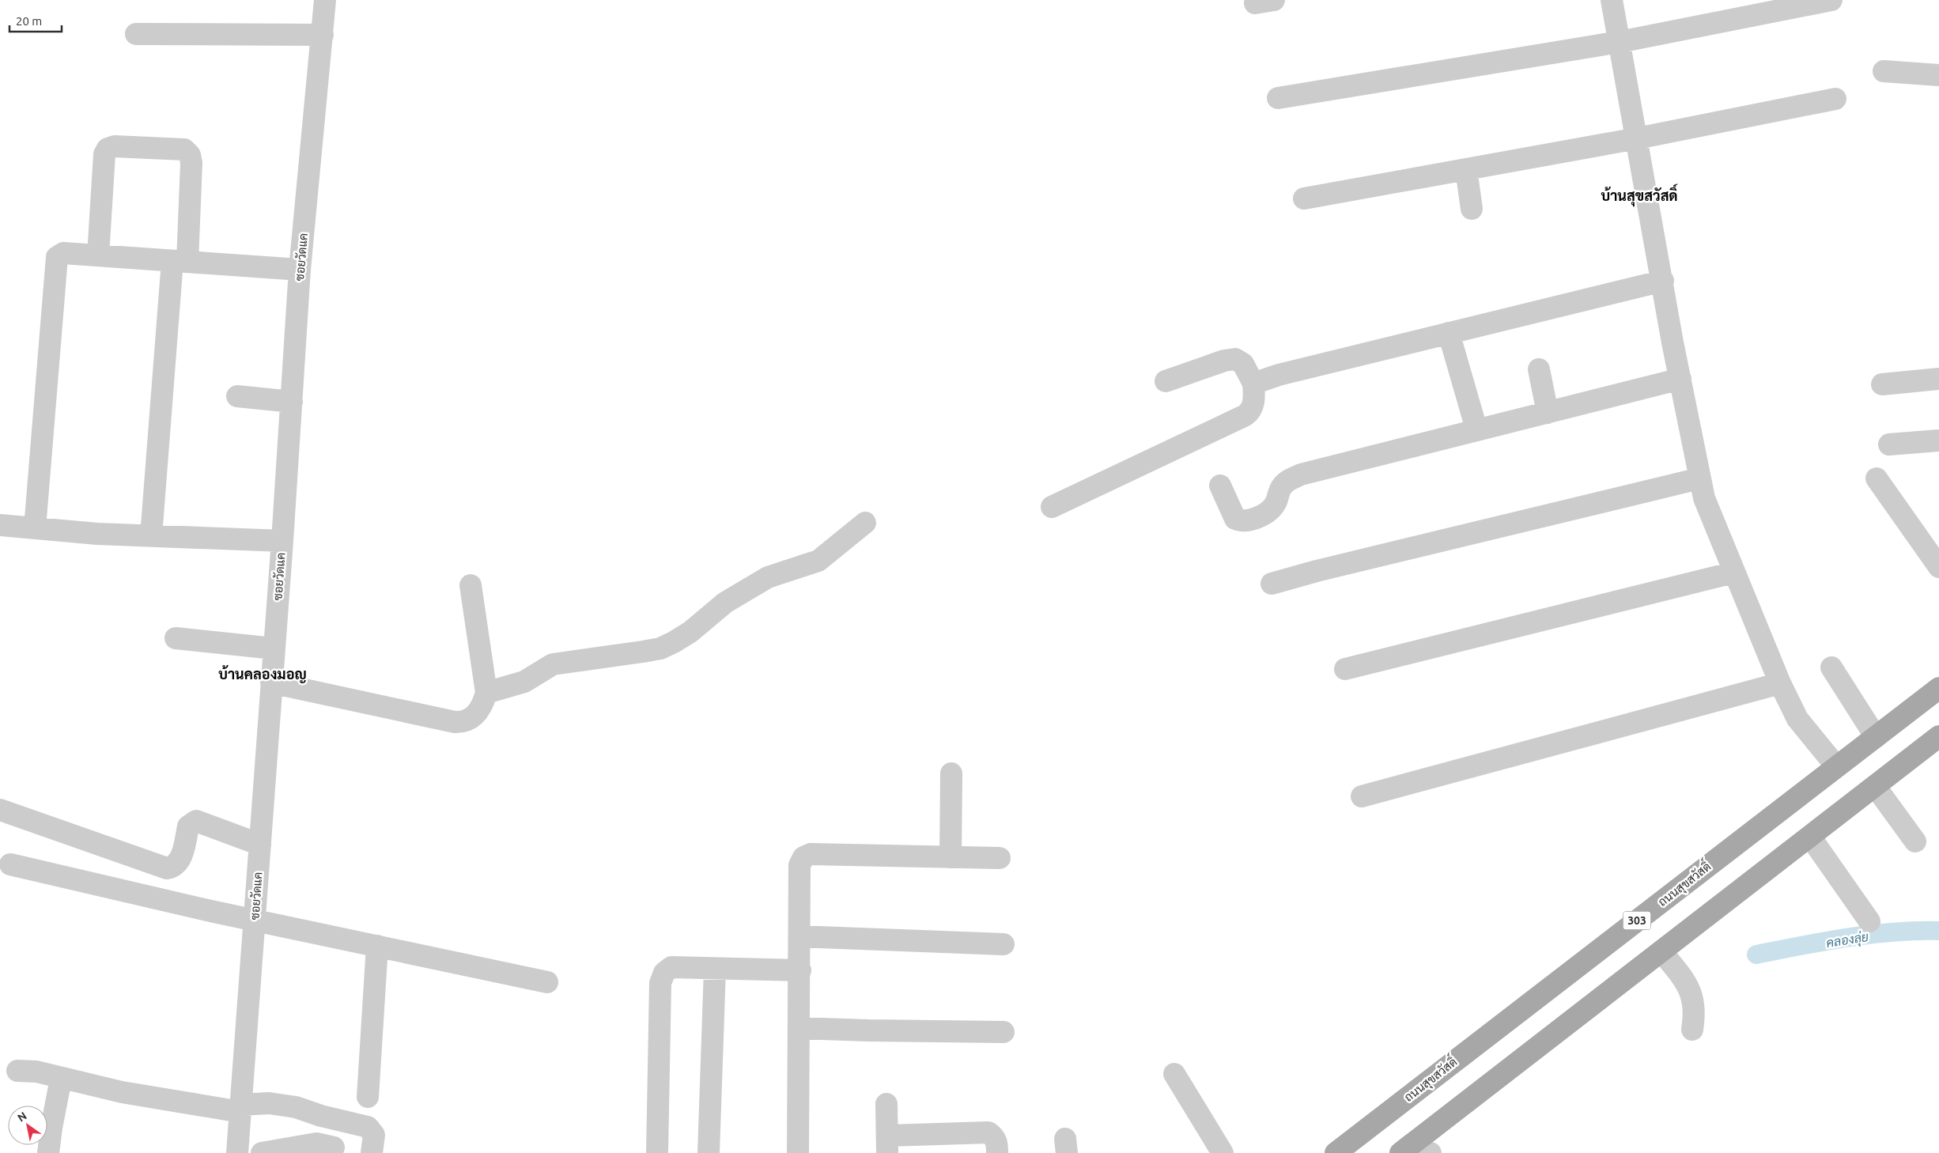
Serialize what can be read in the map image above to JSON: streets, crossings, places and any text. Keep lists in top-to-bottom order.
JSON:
{
  "streets": {
    "main road": ["ถนนสุขสวัสดิ์", "303"],
    "street": ["ซอยวัดแค"]
  },
  "districts": ["บ้านสุขสวัสดิ์", "บ้านคลองมอญ"],
  "water": ["คลองลุ่ย"],
  "scale_bar": "20 m",
  "north": "top left"
}
